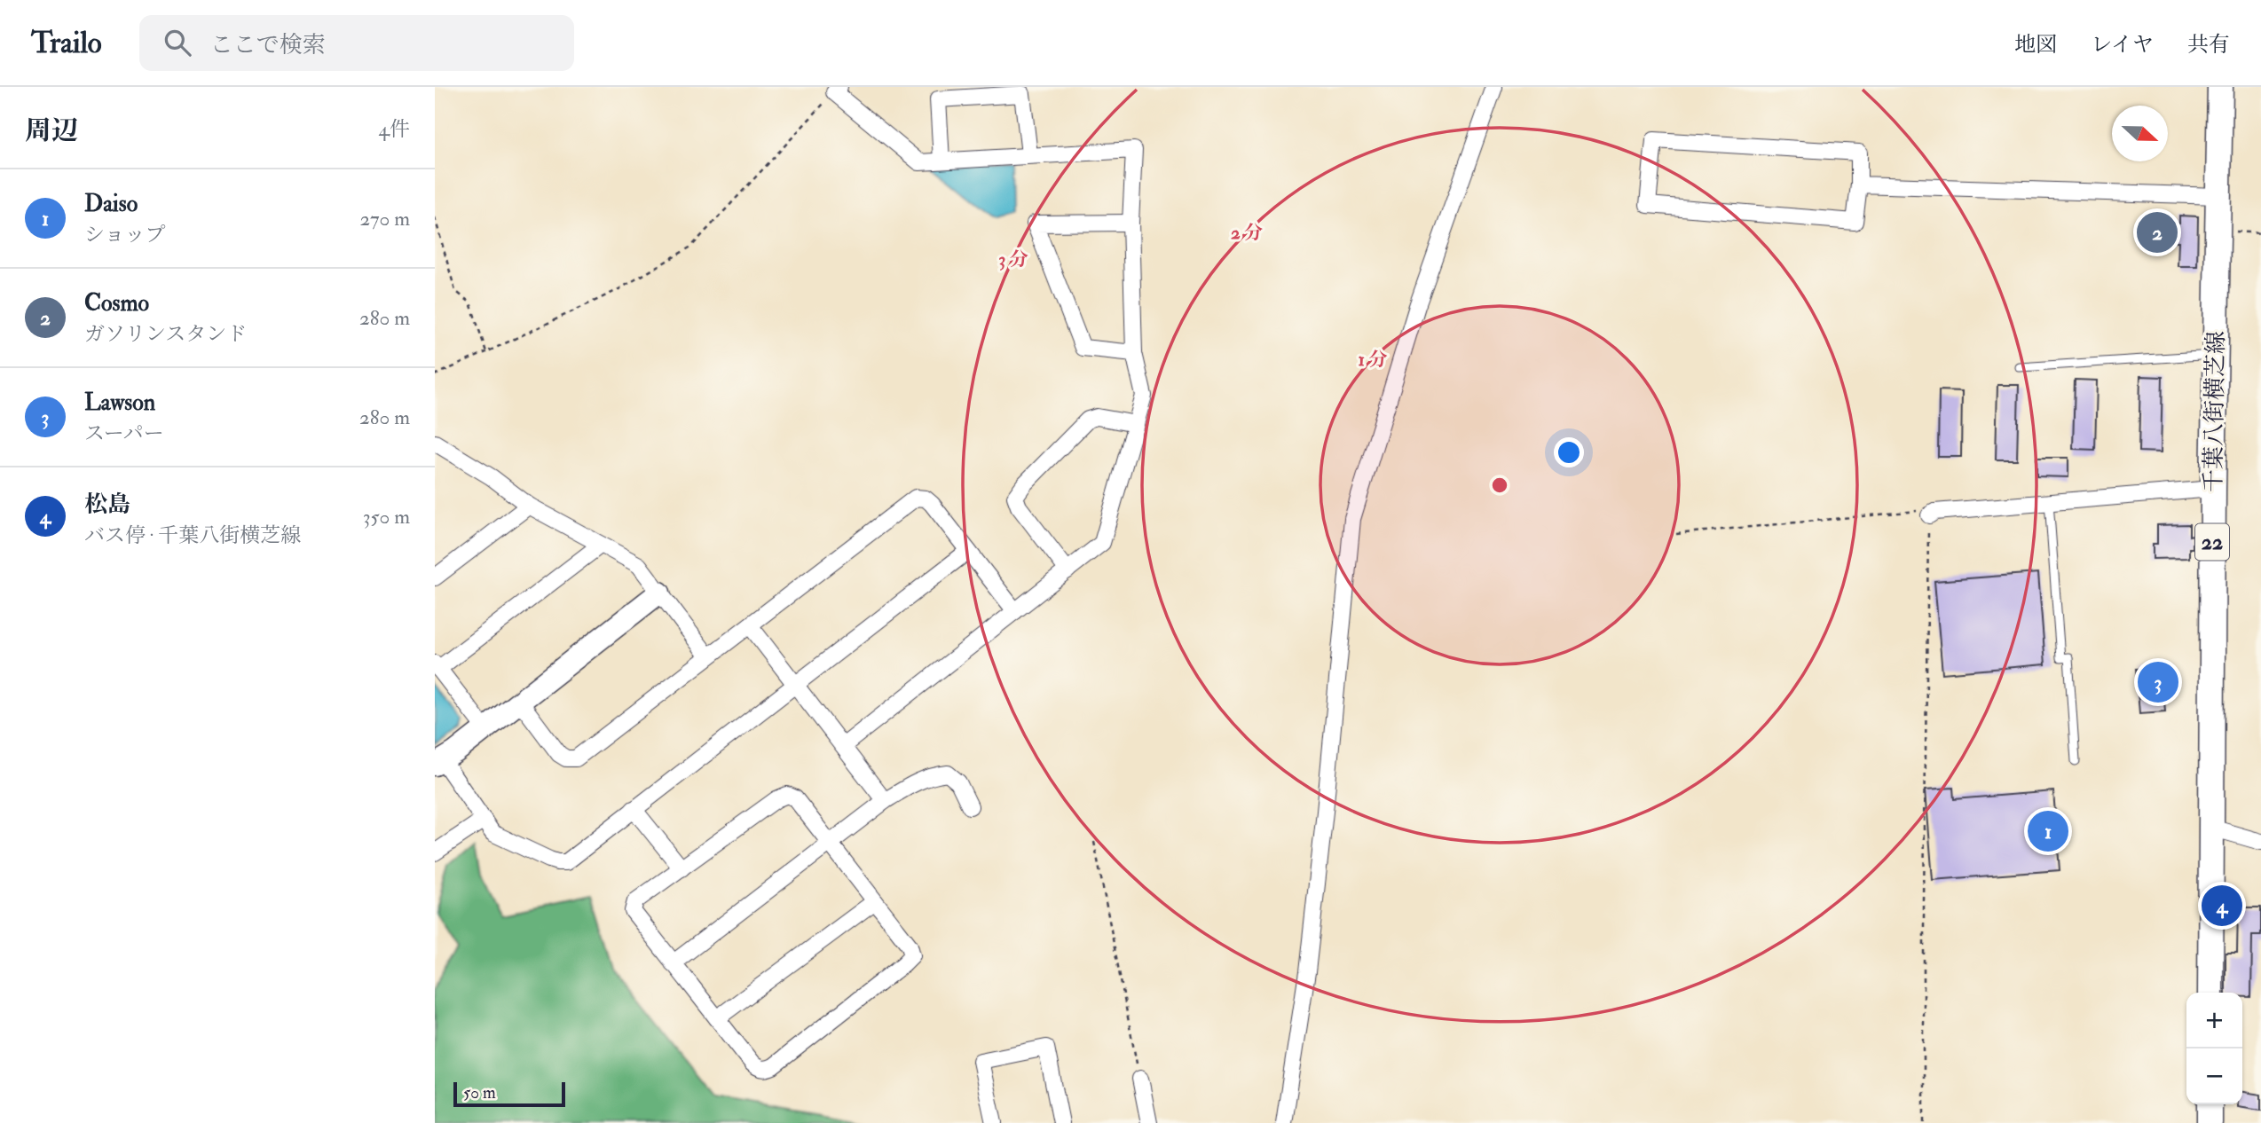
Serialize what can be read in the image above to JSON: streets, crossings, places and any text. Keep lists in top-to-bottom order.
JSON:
{
  "streets": {
    "main road": ["千葉八街横芝線", "22"]
  },
  "scale_bar": "50 m",
  "north": "right",
  "page": {
    "header": "Trailo",
    "search": "ここで検索",
    "nav": ["地図", "レイヤ", "共有"],
    "heading": ["周辺", "4件"],
    "list": [
      {
        "mark": "1",
        "name": "Daiso",
        "note": "ショップ",
        "value": "270 m"
      },
      {
        "mark": "2",
        "name": "Cosmo",
        "note": "ガソリンスタンド",
        "value": "280 m"
      },
      {
        "mark": "3",
        "name": "Lawson",
        "note": "スーパー",
        "value": "280 m"
      },
      {
        "mark": "4",
        "name": "松島",
        "note": "バス停 · 千葉八街横芝線",
        "value": "350 m"
      }
    ],
    "pins": [
      "2",
      "3",
      "1",
      "4"
    ],
    "map_buttons": ["+", "−"],
    "scale": "50 m"
  },
  "rings": ["2 分", "3 分", "1 分"]
}
